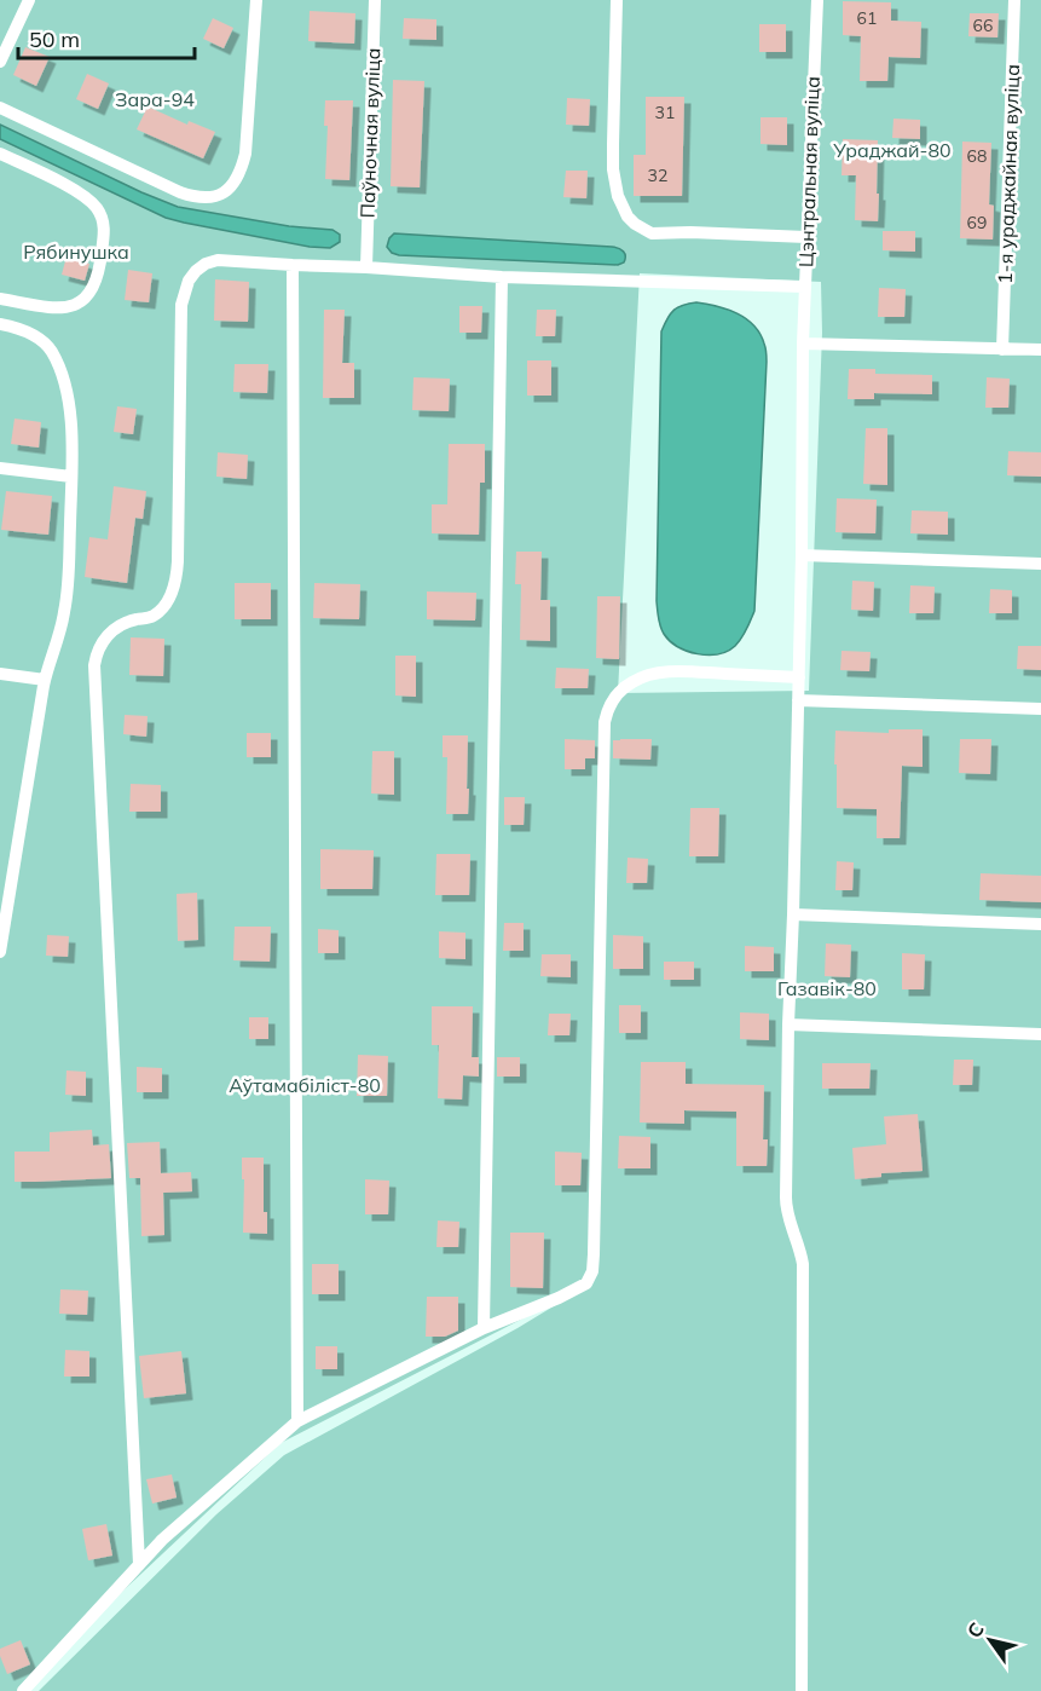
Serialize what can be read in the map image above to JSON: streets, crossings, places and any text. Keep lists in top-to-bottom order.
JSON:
{
  "streets": {
    "lane": ["Паўночная вуліца", "Цэнтральная вуліца", "1-я ураджайная вуліца"]
  },
  "parks": [
    "Зара-94",
    "Ураджай-80",
    "Рябинушка",
    "Газавік-80",
    "Аўтамабіліст-80"
  ],
  "house_numbers": [
    "61",
    "66",
    "31",
    "68",
    "32",
    "69"
  ],
  "scale_bar": "50 m",
  "north": "top left"
}
